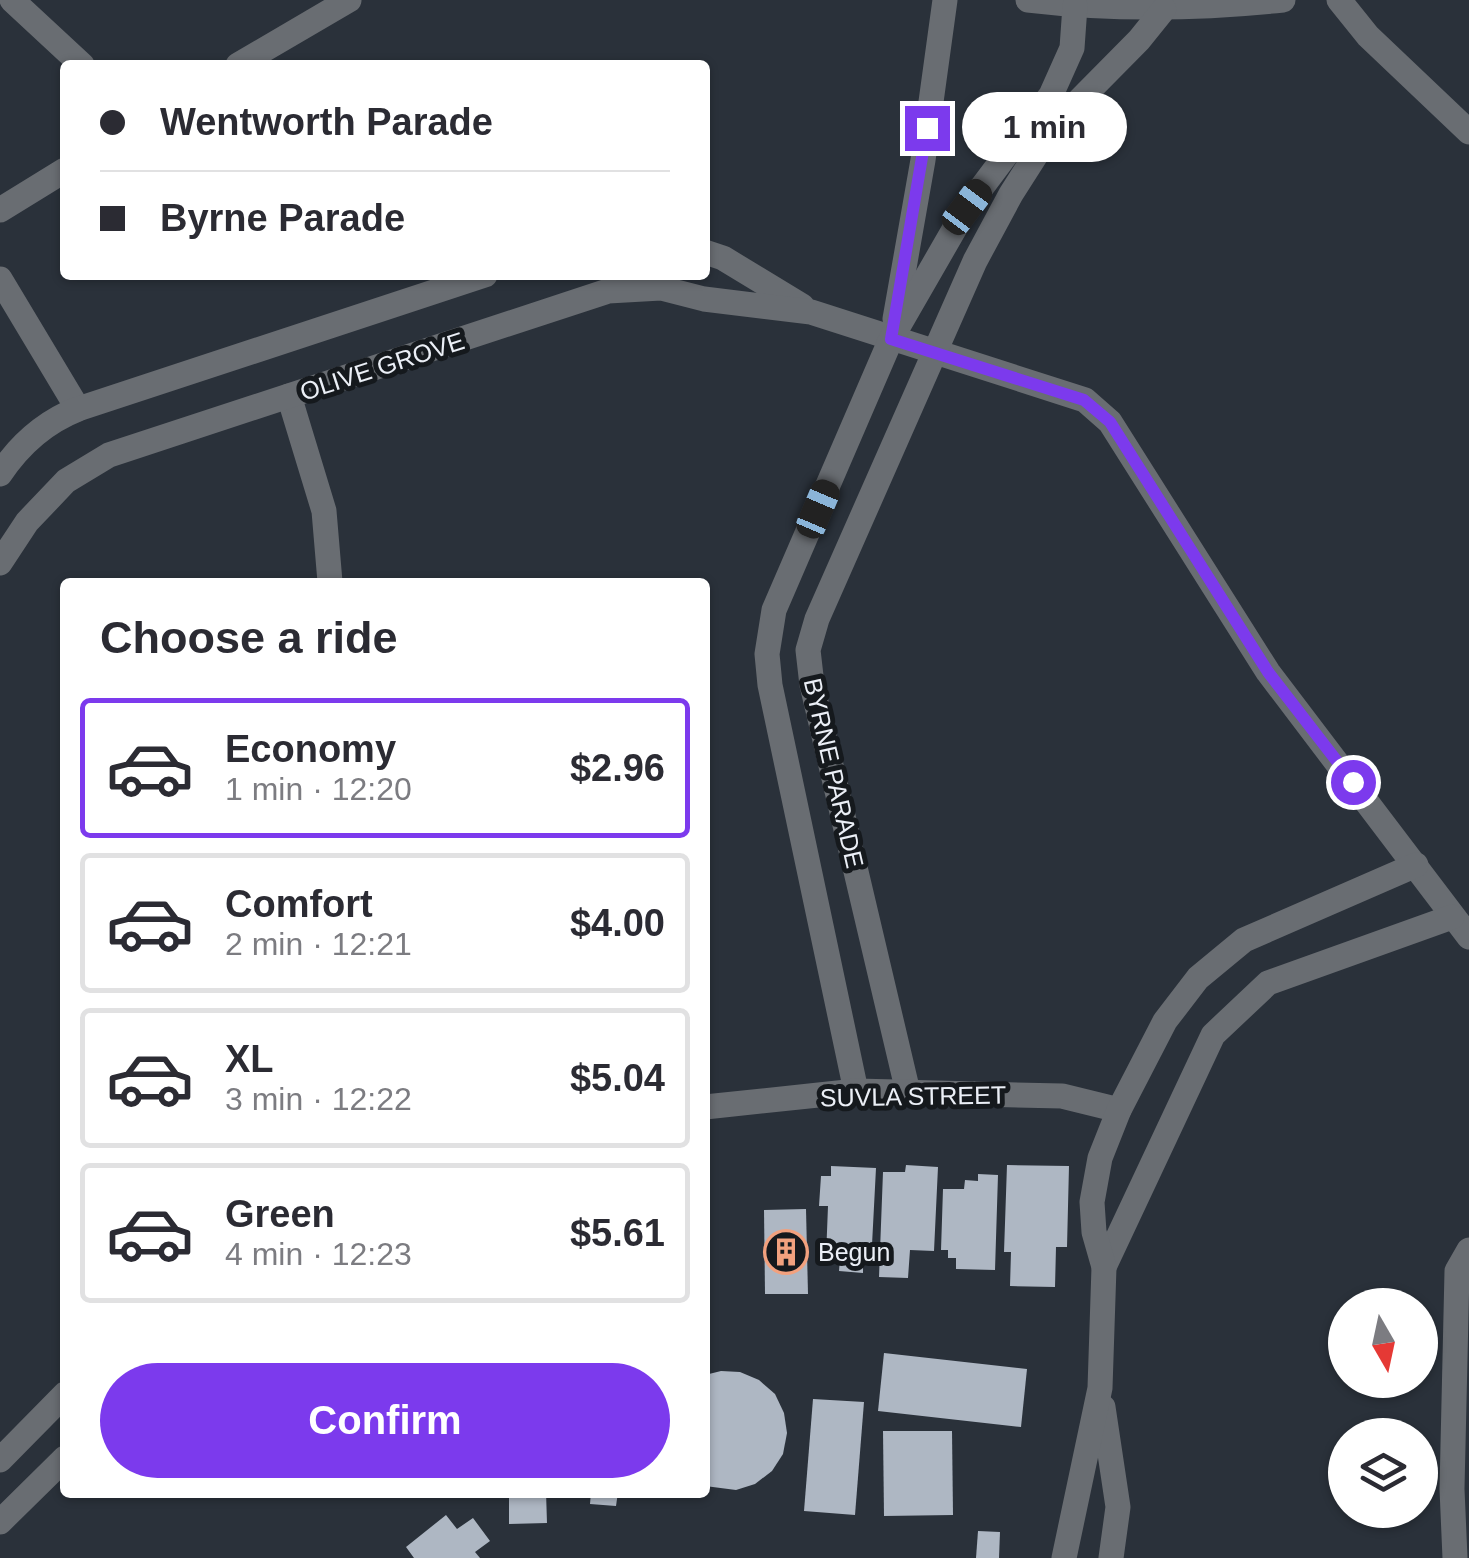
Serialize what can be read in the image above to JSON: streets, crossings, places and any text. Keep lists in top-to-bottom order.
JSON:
{
  "streets": {
    "street": ["OLIVE GROVE", "BYRNE PARADE", "SUVLA STREET"]
  },
  "crossings": [
    ["OLIVE GROVE", "BYRNE PARADE"],
    ["BYRNE PARADE", "SUVLA STREET"]
  ],
  "places": {
    "building": ["Begun"]
  },
  "north": "bottom",
  "page": {
    "banner": ["Wentworth Parade", "Byrne Parade"],
    "bubble": "1 min",
    "heading": "Choose a ride",
    "list": [
      {
        "name": "Economy",
        "note": "1 min · 12:20",
        "value": "$2.96"
      },
      {
        "name": "Comfort",
        "note": "2 min · 12:21",
        "value": "$4.00"
      },
      {
        "name": "XL",
        "note": "3 min · 12:22",
        "value": "$5.04"
      },
      {
        "name": "Green",
        "note": "4 min · 12:23",
        "value": "$5.61"
      }
    ],
    "buttons": "Confirm"
  }
}
